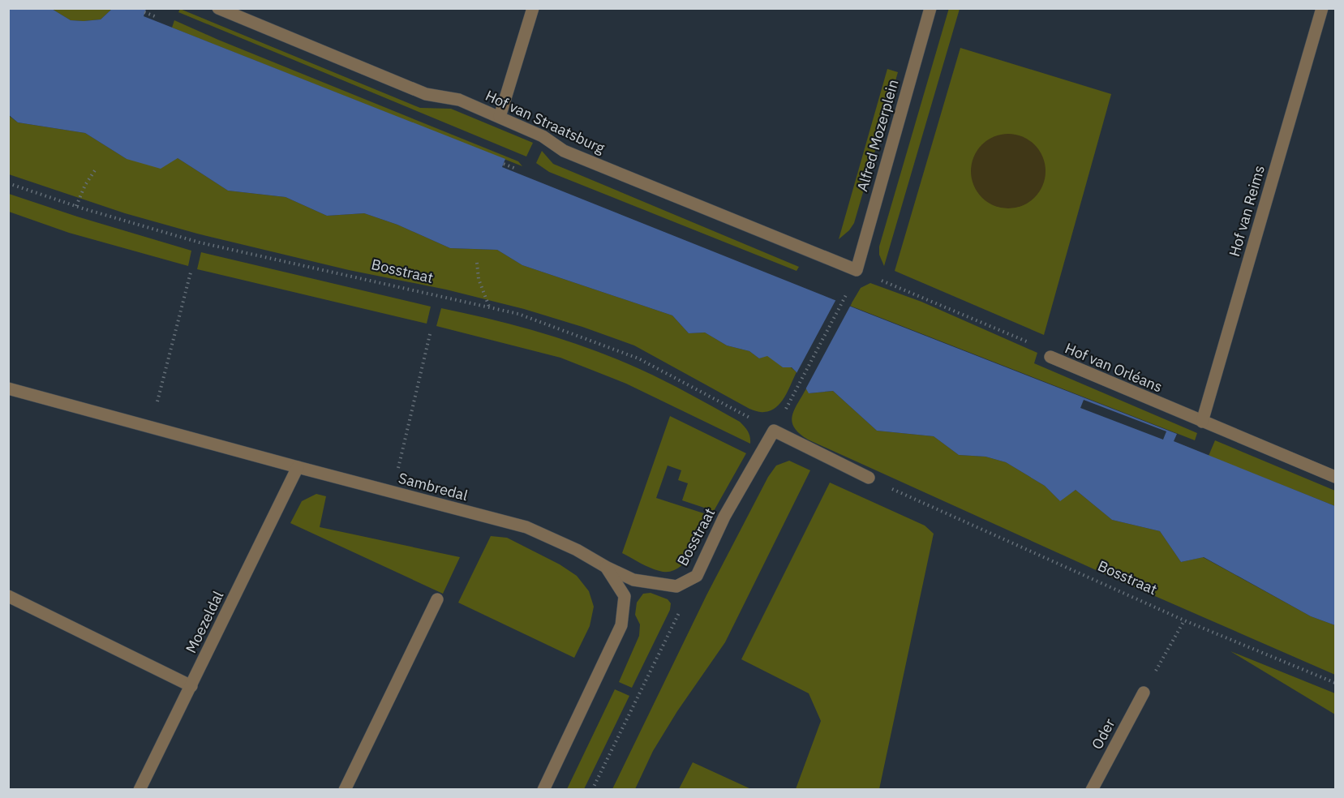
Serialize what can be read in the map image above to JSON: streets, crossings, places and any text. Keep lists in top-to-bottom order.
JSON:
{
  "streets": {
    "street": [
      "Hof van Straatsburg",
      "Alfred Mozerplein",
      "Hof van Reims",
      "Bosstraat",
      "Hof van Orléans",
      "Sambredal",
      "Moezeldal",
      "Oder"
    ]
  },
  "crossings": [
    ["Hof van Straatsburg", "Alfred Mozerplein"],
    ["Hof van Straatsburg", "Hof van Orléans"],
    ["Alfred Mozerplein", "Hof van Orléans"],
    ["Hof van Reims", "Hof van Orléans"],
    ["Bosstraat", "Sambredal"],
    ["Sambredal", "Moezeldal"]
  ]
}
